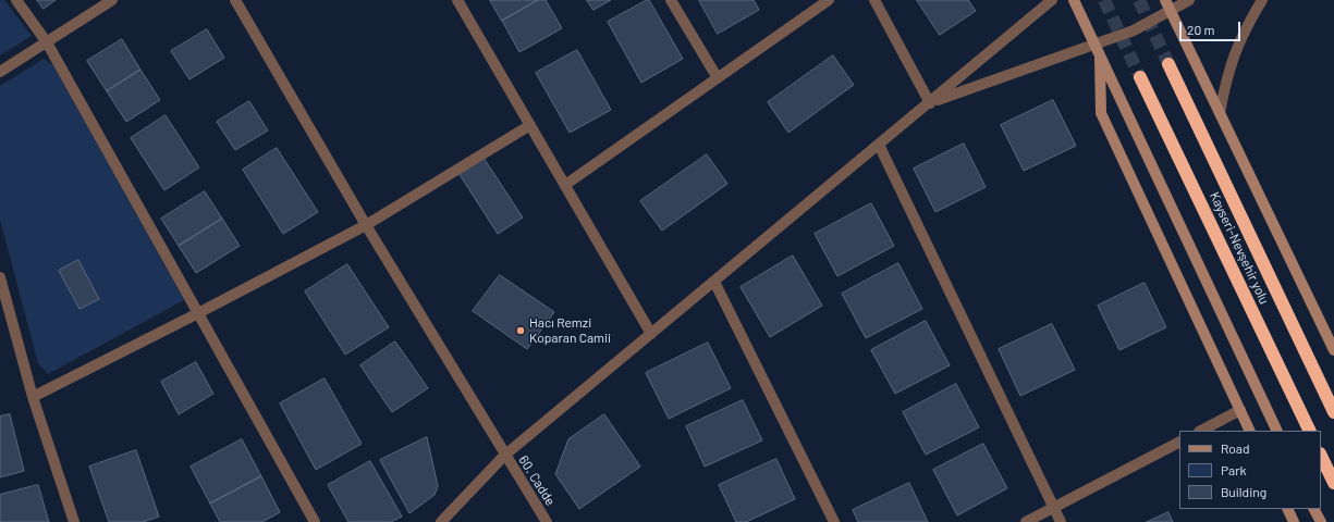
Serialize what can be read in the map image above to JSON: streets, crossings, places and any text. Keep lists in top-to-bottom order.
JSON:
{
  "streets": {
    "highway": ["Kayseri-Nevşehir yolu"],
    "street": ["60. Cadde"]
  },
  "places": ["Hacı Remzi Koparan Camii"],
  "legend": ["Road", "Park", "Building"],
  "scale_bar": "20 m"
}
